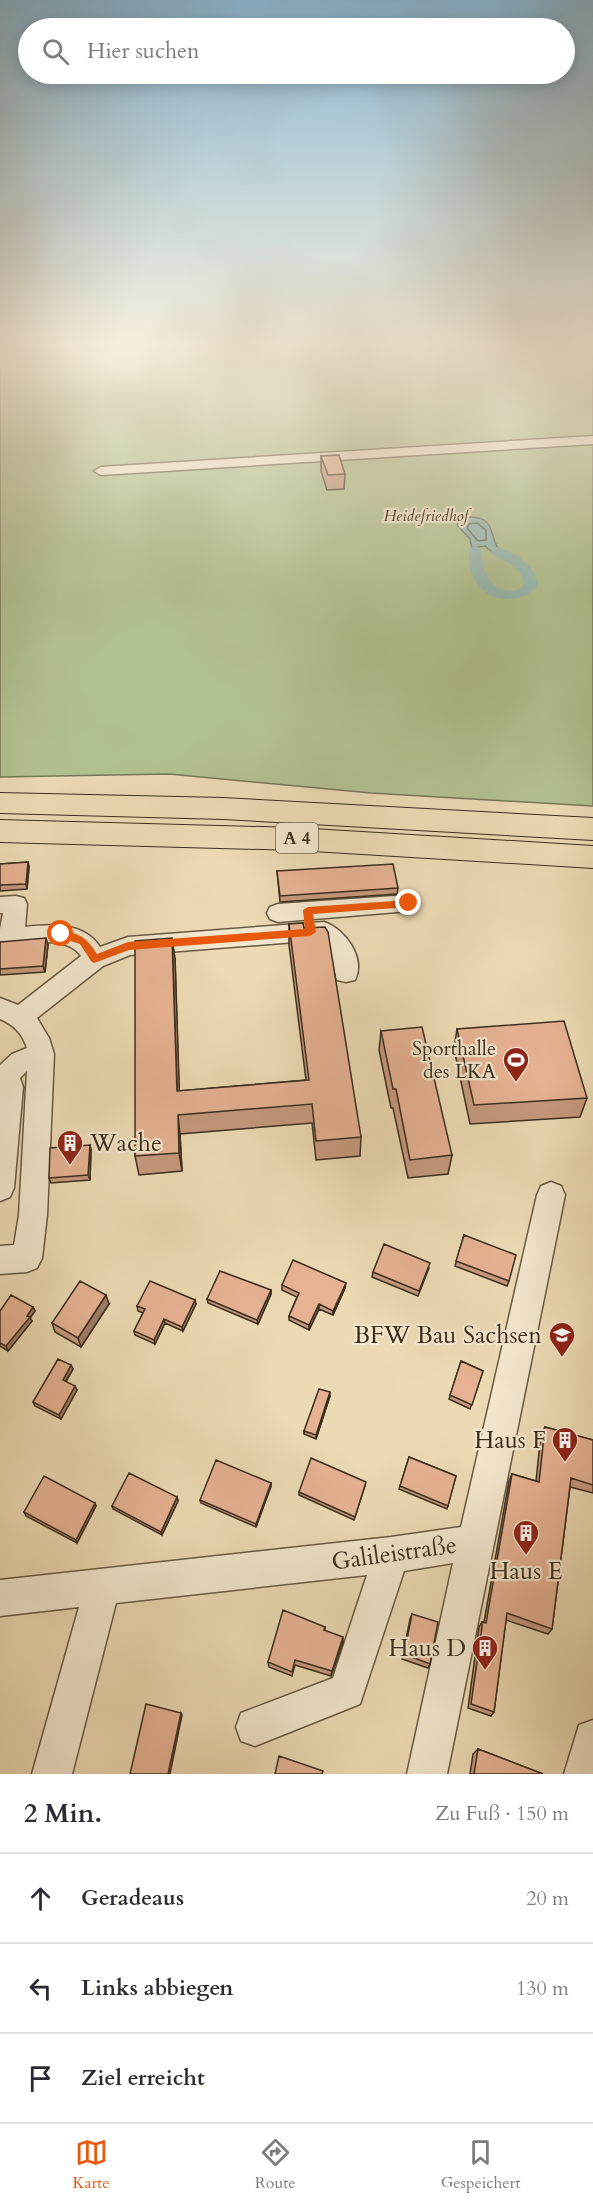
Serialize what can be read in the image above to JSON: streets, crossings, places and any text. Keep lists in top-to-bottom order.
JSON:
{
  "streets": {
    "highway": ["A 4"],
    "street": ["Galileistraße"]
  },
  "parks": ["Heidefriedhof"],
  "places": {
    "sports": ["Sporthalle des LKA"],
    "building": [
      "Wache",
      "Haus F",
      "Haus E",
      "Haus D"
    ],
    "school or university": ["BFW Bau Sachsen"]
  },
  "page": {
    "search": "Hier suchen",
    "heading": ["2 Min.", "Zu Fuß · 150 m"],
    "list": [
      ["Geradeaus", "20 m"],
      ["Links abbiegen", "130 m"],
      "Ziel erreicht"
    ],
    "nav": ["Karte", "Route", "Gespeichert"]
  }
}
